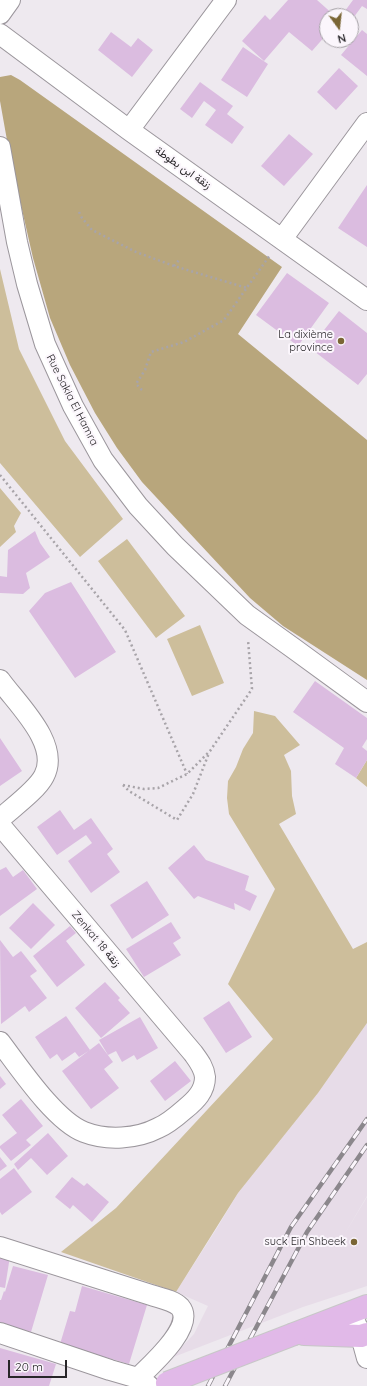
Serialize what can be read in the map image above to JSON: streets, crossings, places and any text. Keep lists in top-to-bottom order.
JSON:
{
  "streets": {
    "street": ["زنقة ابن بطوطة", "Rue Sakia El Hamra", "Zenkat 18 زنقة"]
  },
  "places": ["La dixième province", "suck Ein Shbeek"],
  "scale_bar": "20 m",
  "north": "bottom"
}
